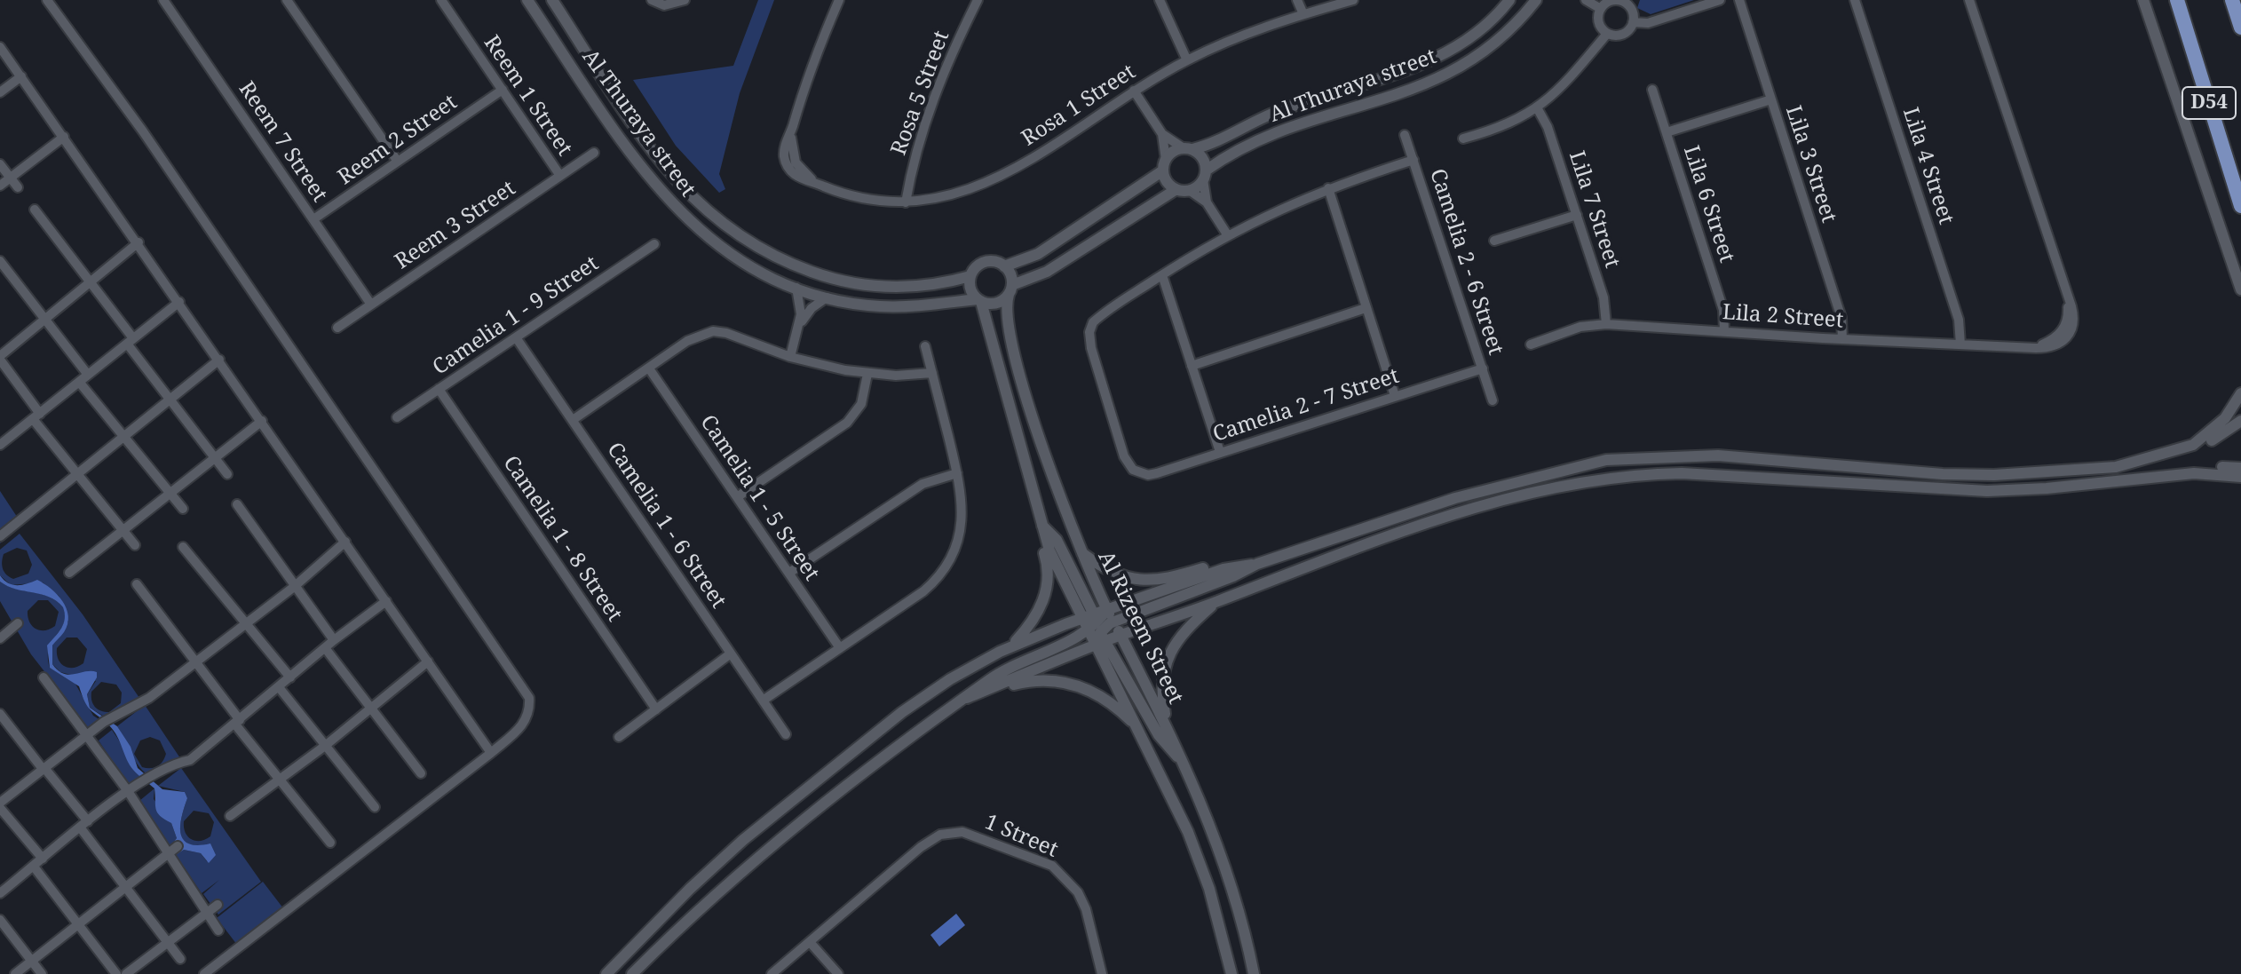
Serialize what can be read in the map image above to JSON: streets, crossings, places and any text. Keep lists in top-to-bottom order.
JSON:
{
  "streets": {
    "main road": ["D54"],
    "street": [
      "Al Thuraya street",
      "Rosa 5 Street",
      "Reem 1 Street",
      "Rosa 1 Street",
      "Reem 2 Street",
      "Reem 7 Street",
      "Lila 3 Street",
      "Lila 4 Street",
      "Lila 6 Street",
      "Lila 7 Street",
      "Reem 3 Street",
      "Camelia 2 - 6 Street",
      "Camelia 1 - 9 Street",
      "Lila 2 Street",
      "Camelia 2 - 7 Street",
      "Camelia 1 - 5 Street",
      "Camelia 1 - 6 Street",
      "Camelia 1 - 8 Street",
      "Al Rizeem Street",
      "1 Street"
    ]
  },
  "crossings": [
    ["Al Thuraya street", "Al Rizeem Street"],
    ["Rosa 5 Street", "Rosa 1 Street"],
    ["Reem 1 Street", "Reem 2 Street"],
    ["Reem 1 Street", "Reem 3 Street"],
    ["Reem 2 Street", "Reem 7 Street"],
    ["Reem 7 Street", "Reem 3 Street"],
    ["Lila 3 Street", "Lila 2 Street"],
    ["Lila 4 Street", "Lila 2 Street"],
    ["Lila 6 Street", "Lila 2 Street"],
    ["Lila 7 Street", "Lila 2 Street"],
    ["Camelia 2 - 6 Street", "Camelia 2 - 7 Street"],
    ["Camelia 1 - 9 Street", "Camelia 1 - 6 Street"],
    ["Camelia 1 - 9 Street", "Camelia 1 - 8 Street"]
  ]
}
